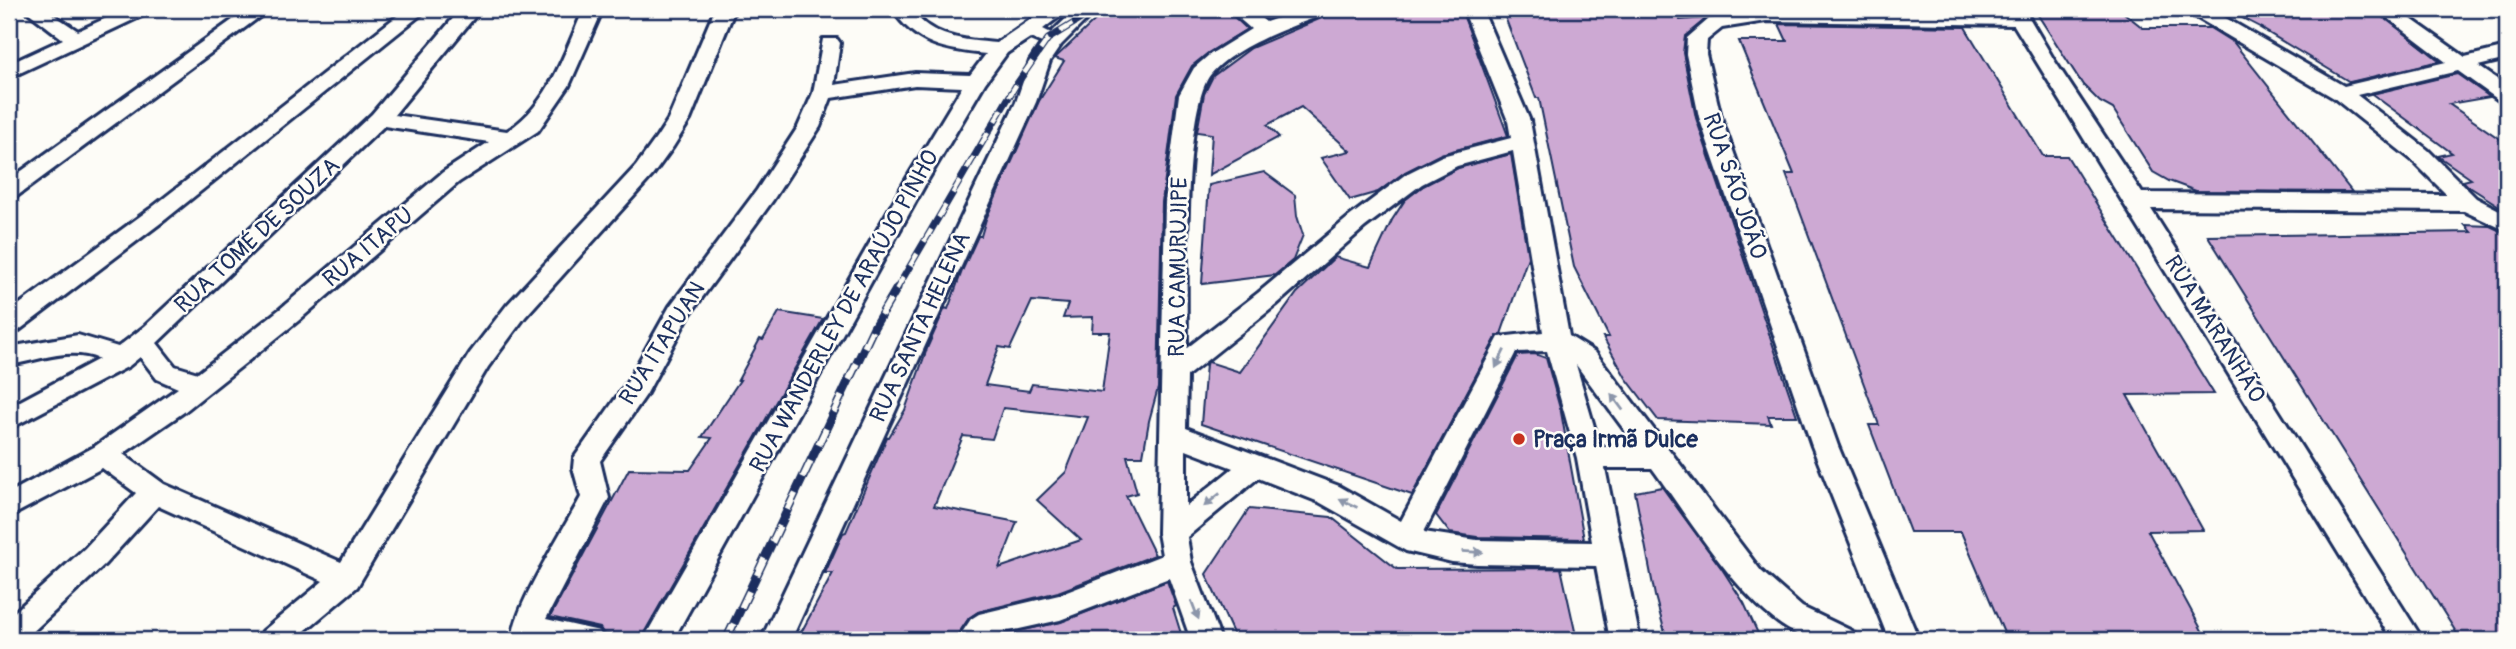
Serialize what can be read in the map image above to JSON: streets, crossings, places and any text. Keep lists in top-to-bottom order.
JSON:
{
  "streets": {
    "street": [
      "RUA SÃO JOÃO",
      "RUA TOMÉ DE SOUZA",
      "RUA ITAPU",
      "RUA CAMURUJIPE",
      "RUA WANDERLEY DE ARAÚJO PINHO",
      "RUA SANTA HELENA",
      "RUA MARANHÃO",
      "RUA ITAPUAN"
    ]
  },
  "crossings": [
    ["RUA SÃO JOÃO", "RUA MARANHÃO"]
  ],
  "places": ["Praça Irmã Dulce"]
}
